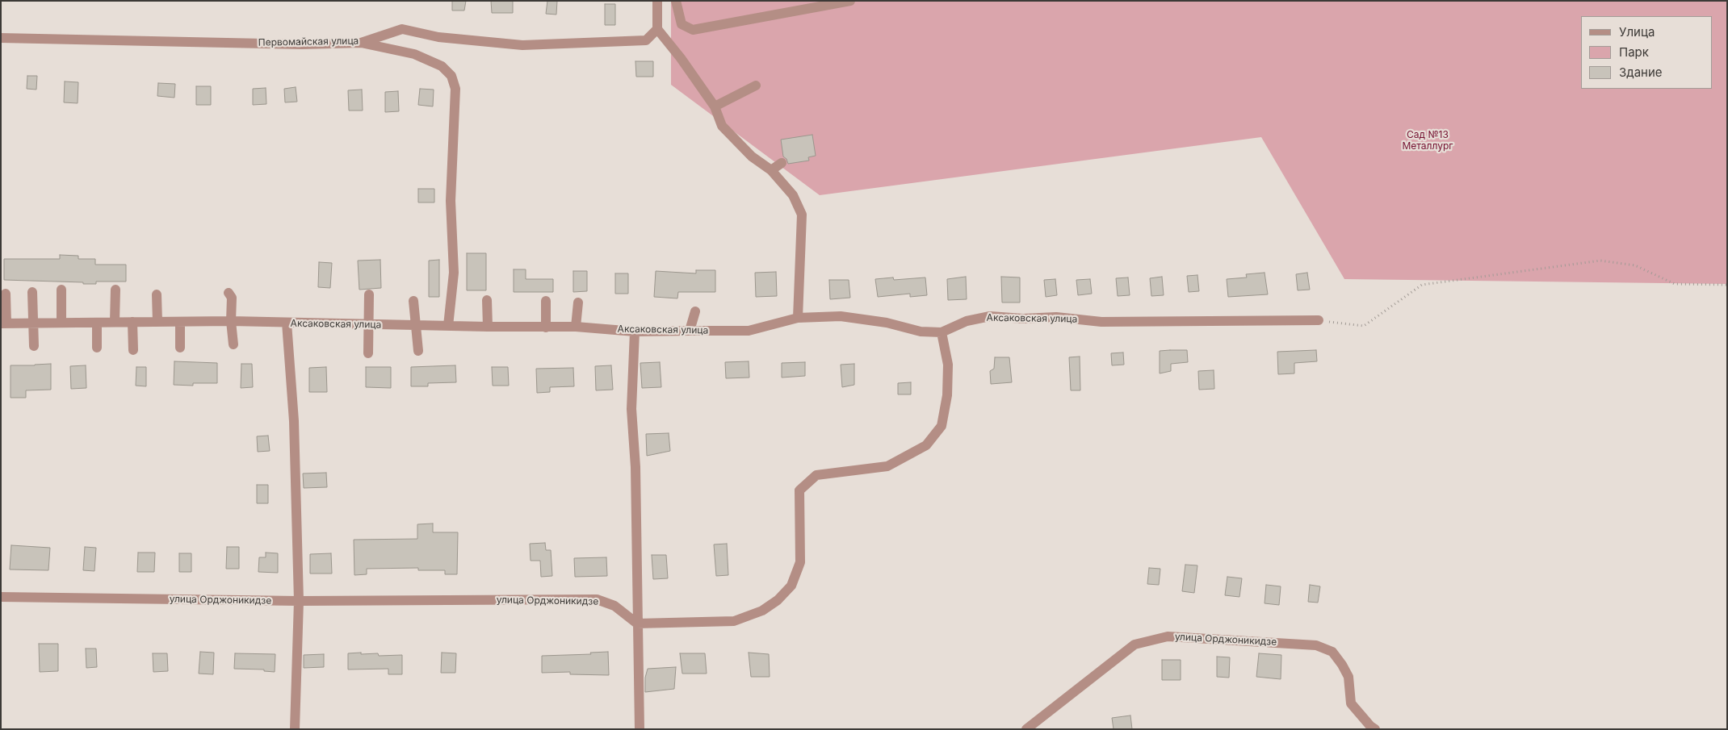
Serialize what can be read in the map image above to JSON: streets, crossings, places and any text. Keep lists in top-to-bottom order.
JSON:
{
  "streets": {
    "street": ["Первомайская улица", "Аксаковская улица", "улица Орджоникидзе"]
  },
  "parks": ["Сад №13 Металлург"],
  "legend": ["Улица", "Парк", "Здание"]
}
